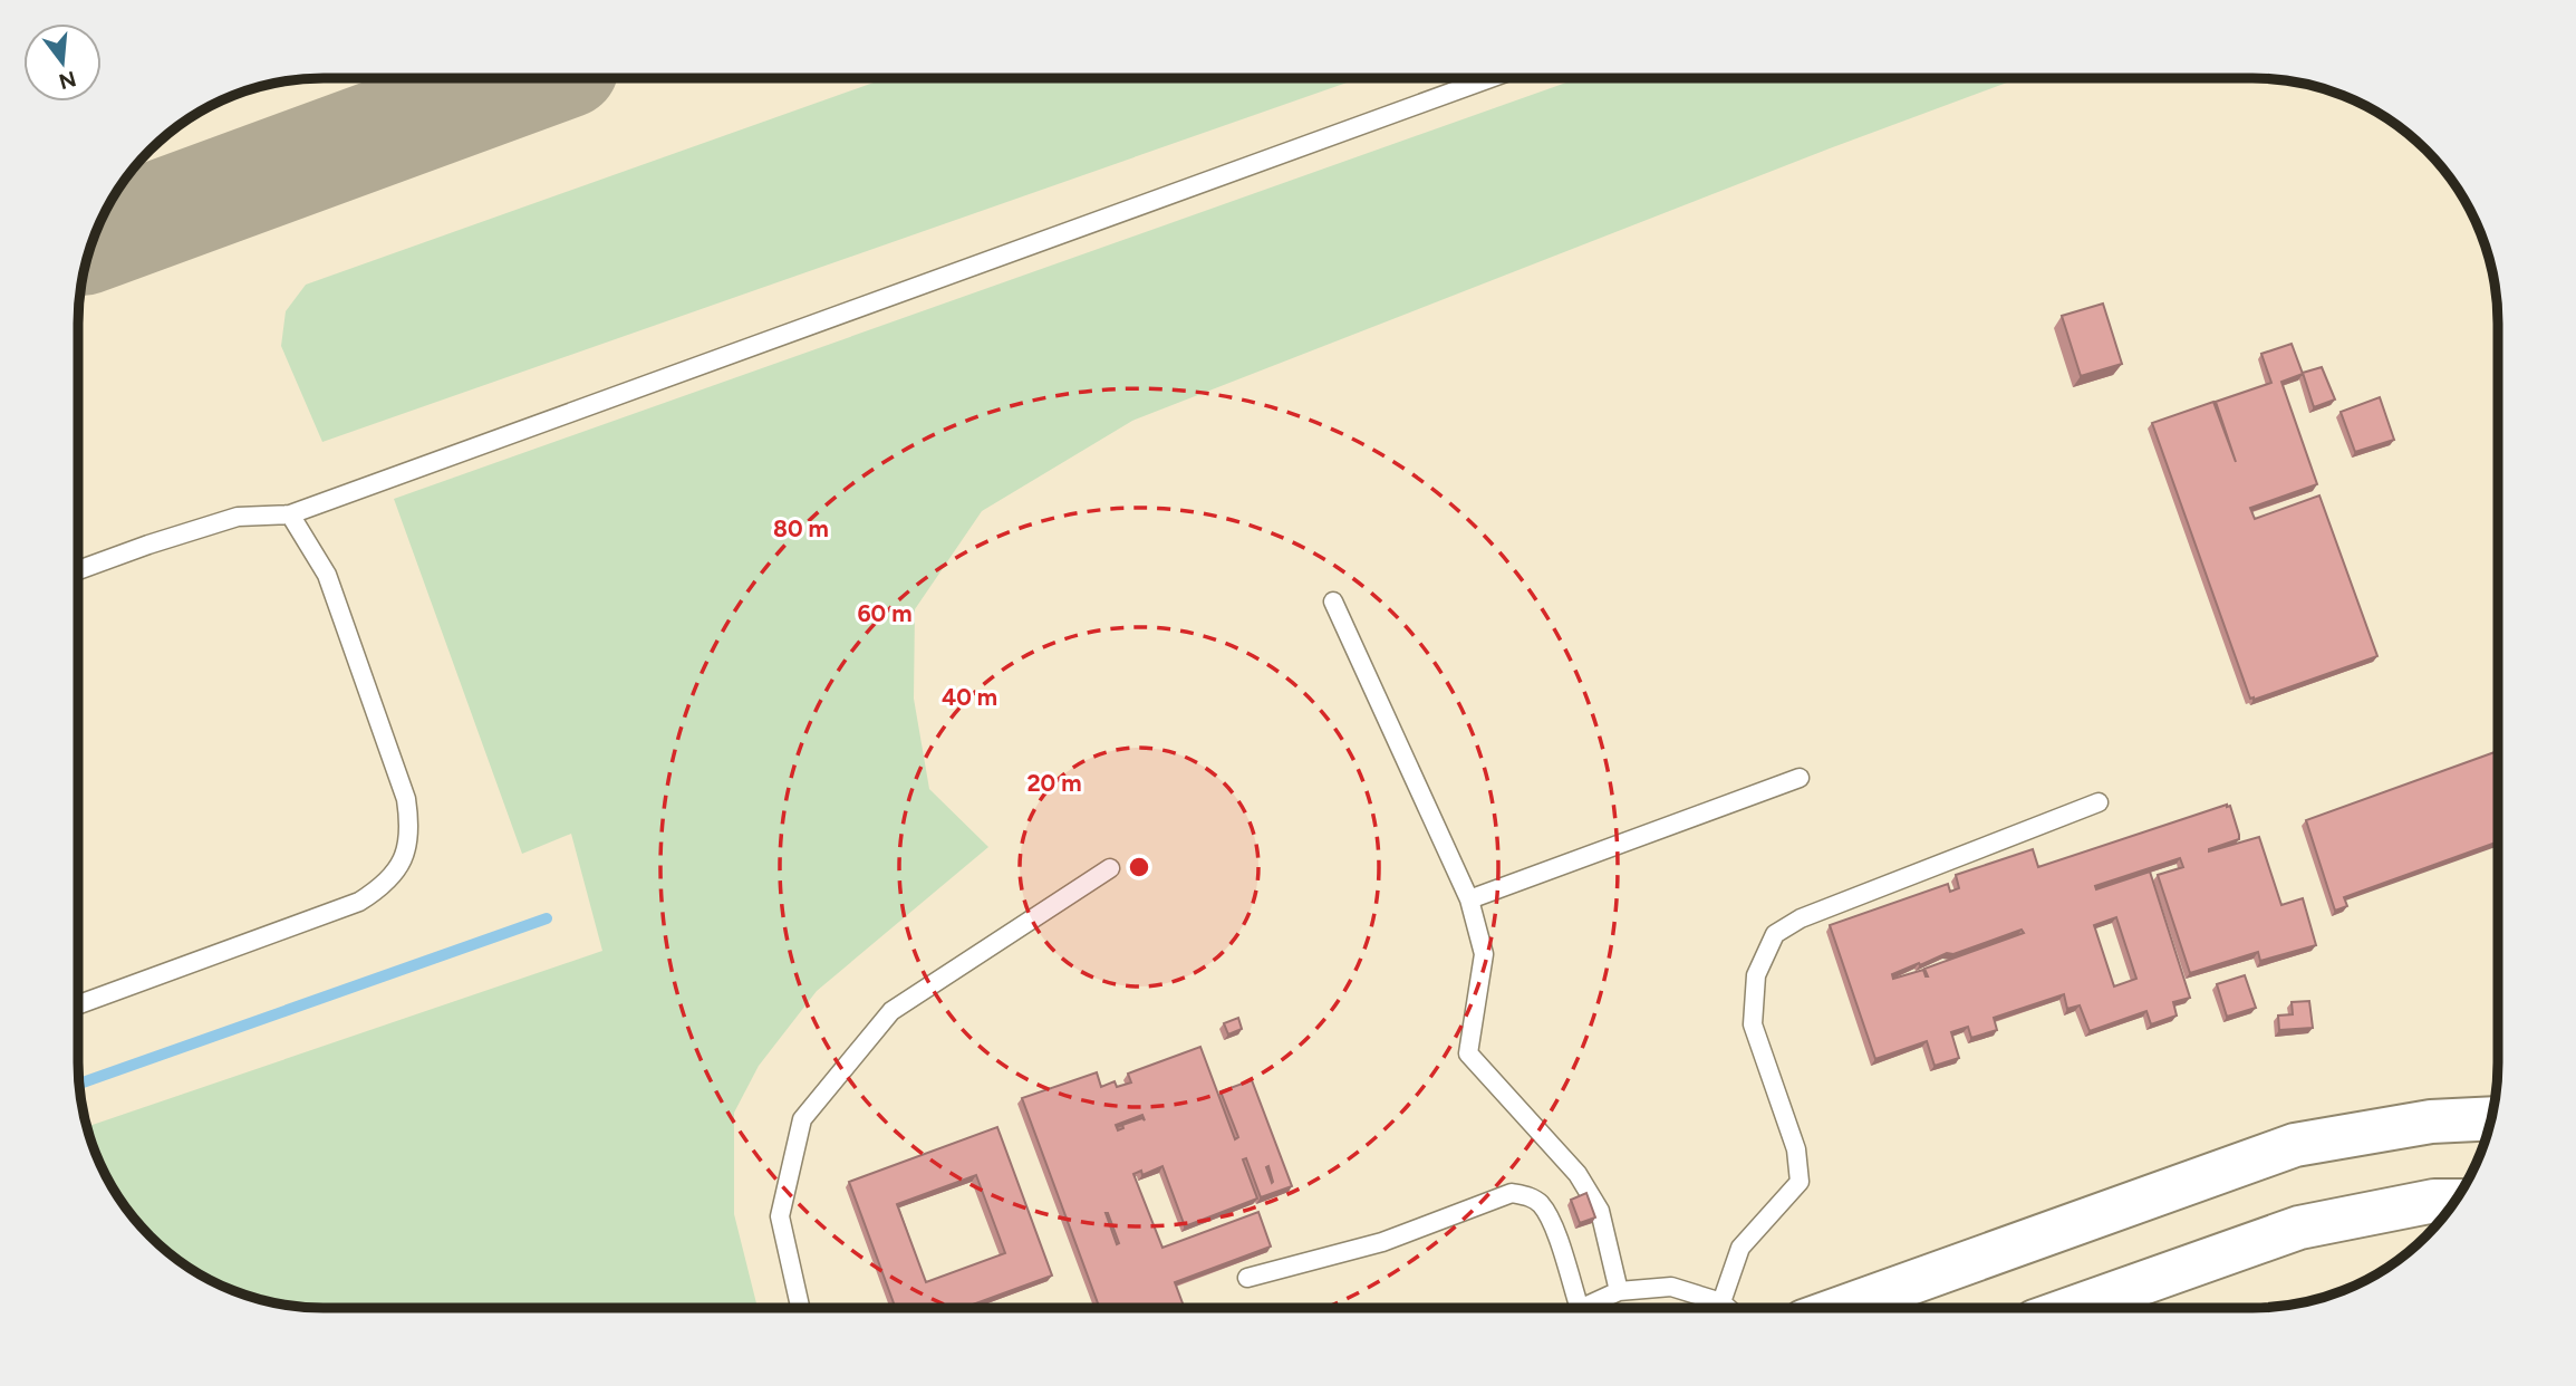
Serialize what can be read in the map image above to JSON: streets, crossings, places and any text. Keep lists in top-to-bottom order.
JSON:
{
  "north": "bottom",
  "rings": [
    "80 m",
    "60 m",
    "40 m",
    "20 m"
  ]
}
